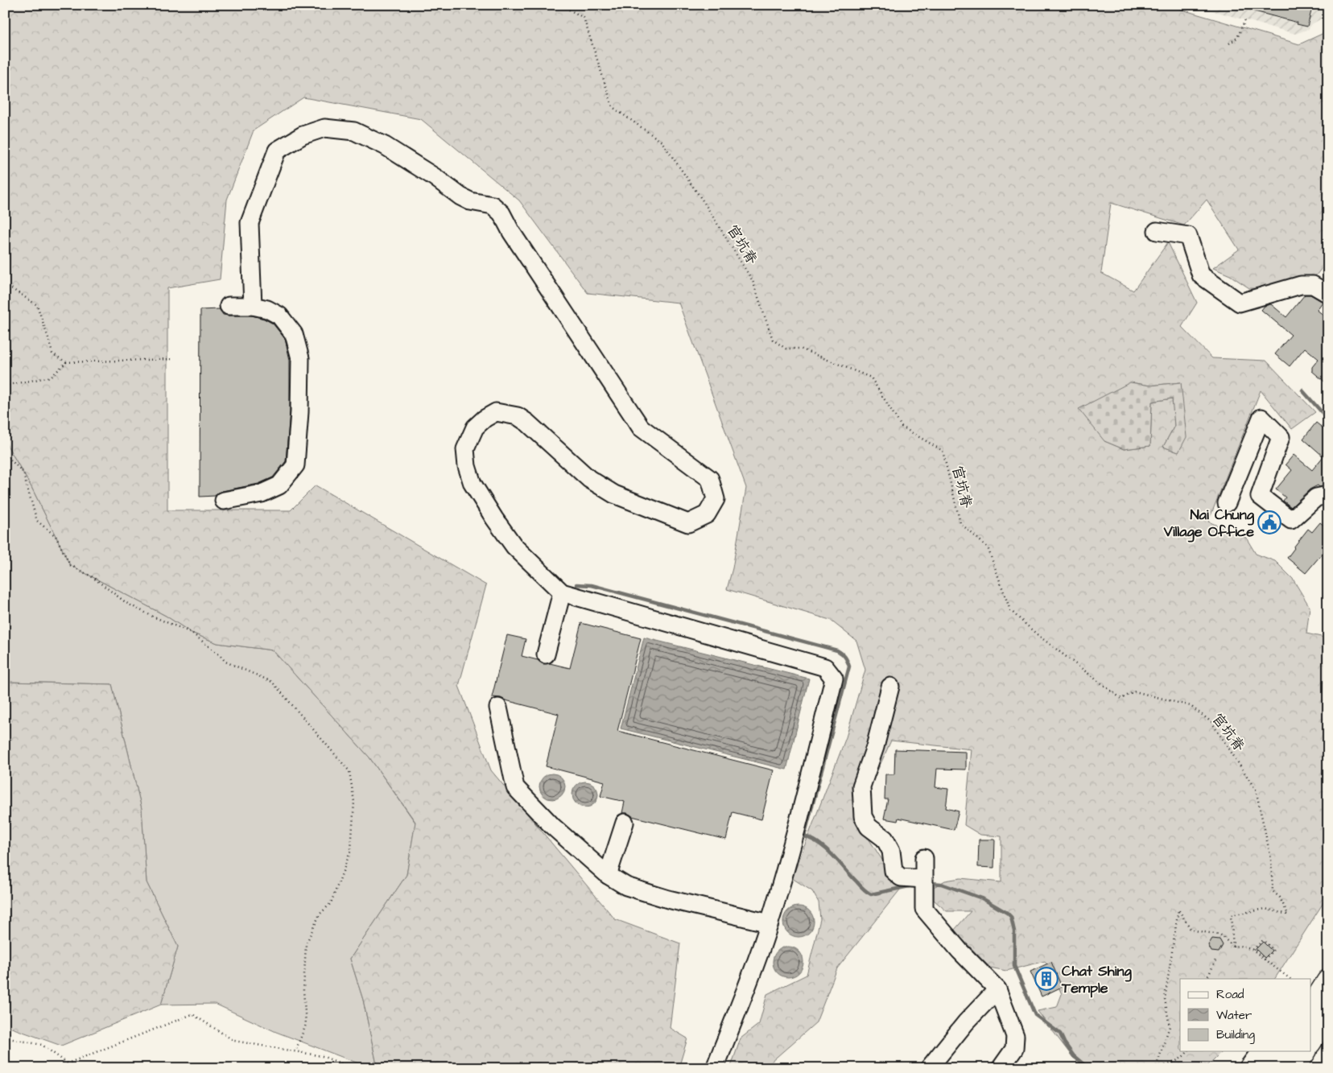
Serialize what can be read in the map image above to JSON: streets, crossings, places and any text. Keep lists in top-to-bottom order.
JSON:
{
  "streets": {
    "path": ["官坑脊"]
  },
  "places": {
    "public building": ["Nai Chung Village Office"],
    "building": ["Chat Shing Temple"]
  },
  "legend": ["Road", "Water", "Building"]
}
